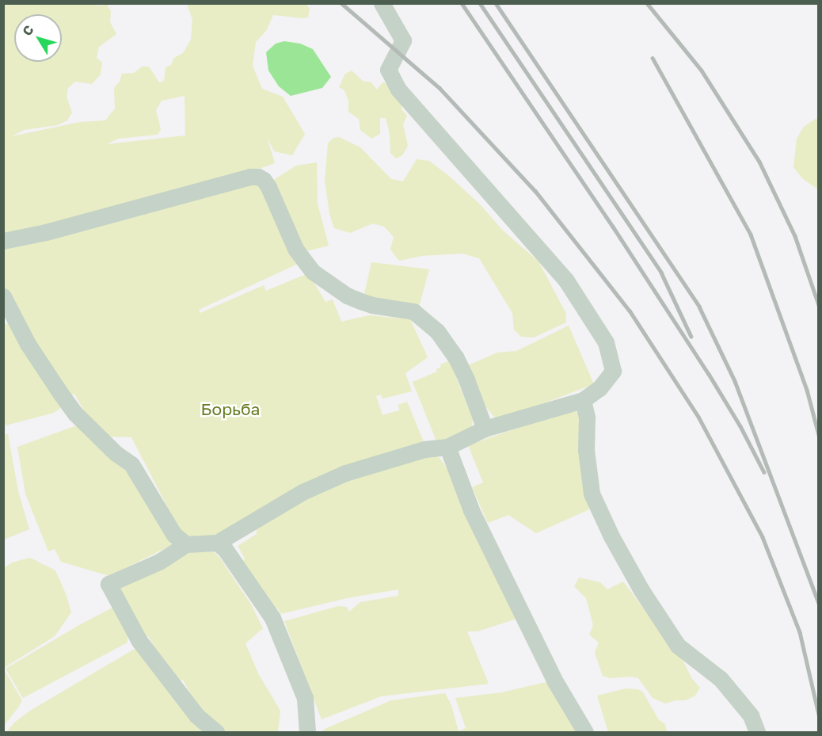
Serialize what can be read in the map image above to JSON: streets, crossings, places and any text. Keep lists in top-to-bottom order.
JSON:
{
  "parks": ["Борьба"],
  "north": "top left"
}
